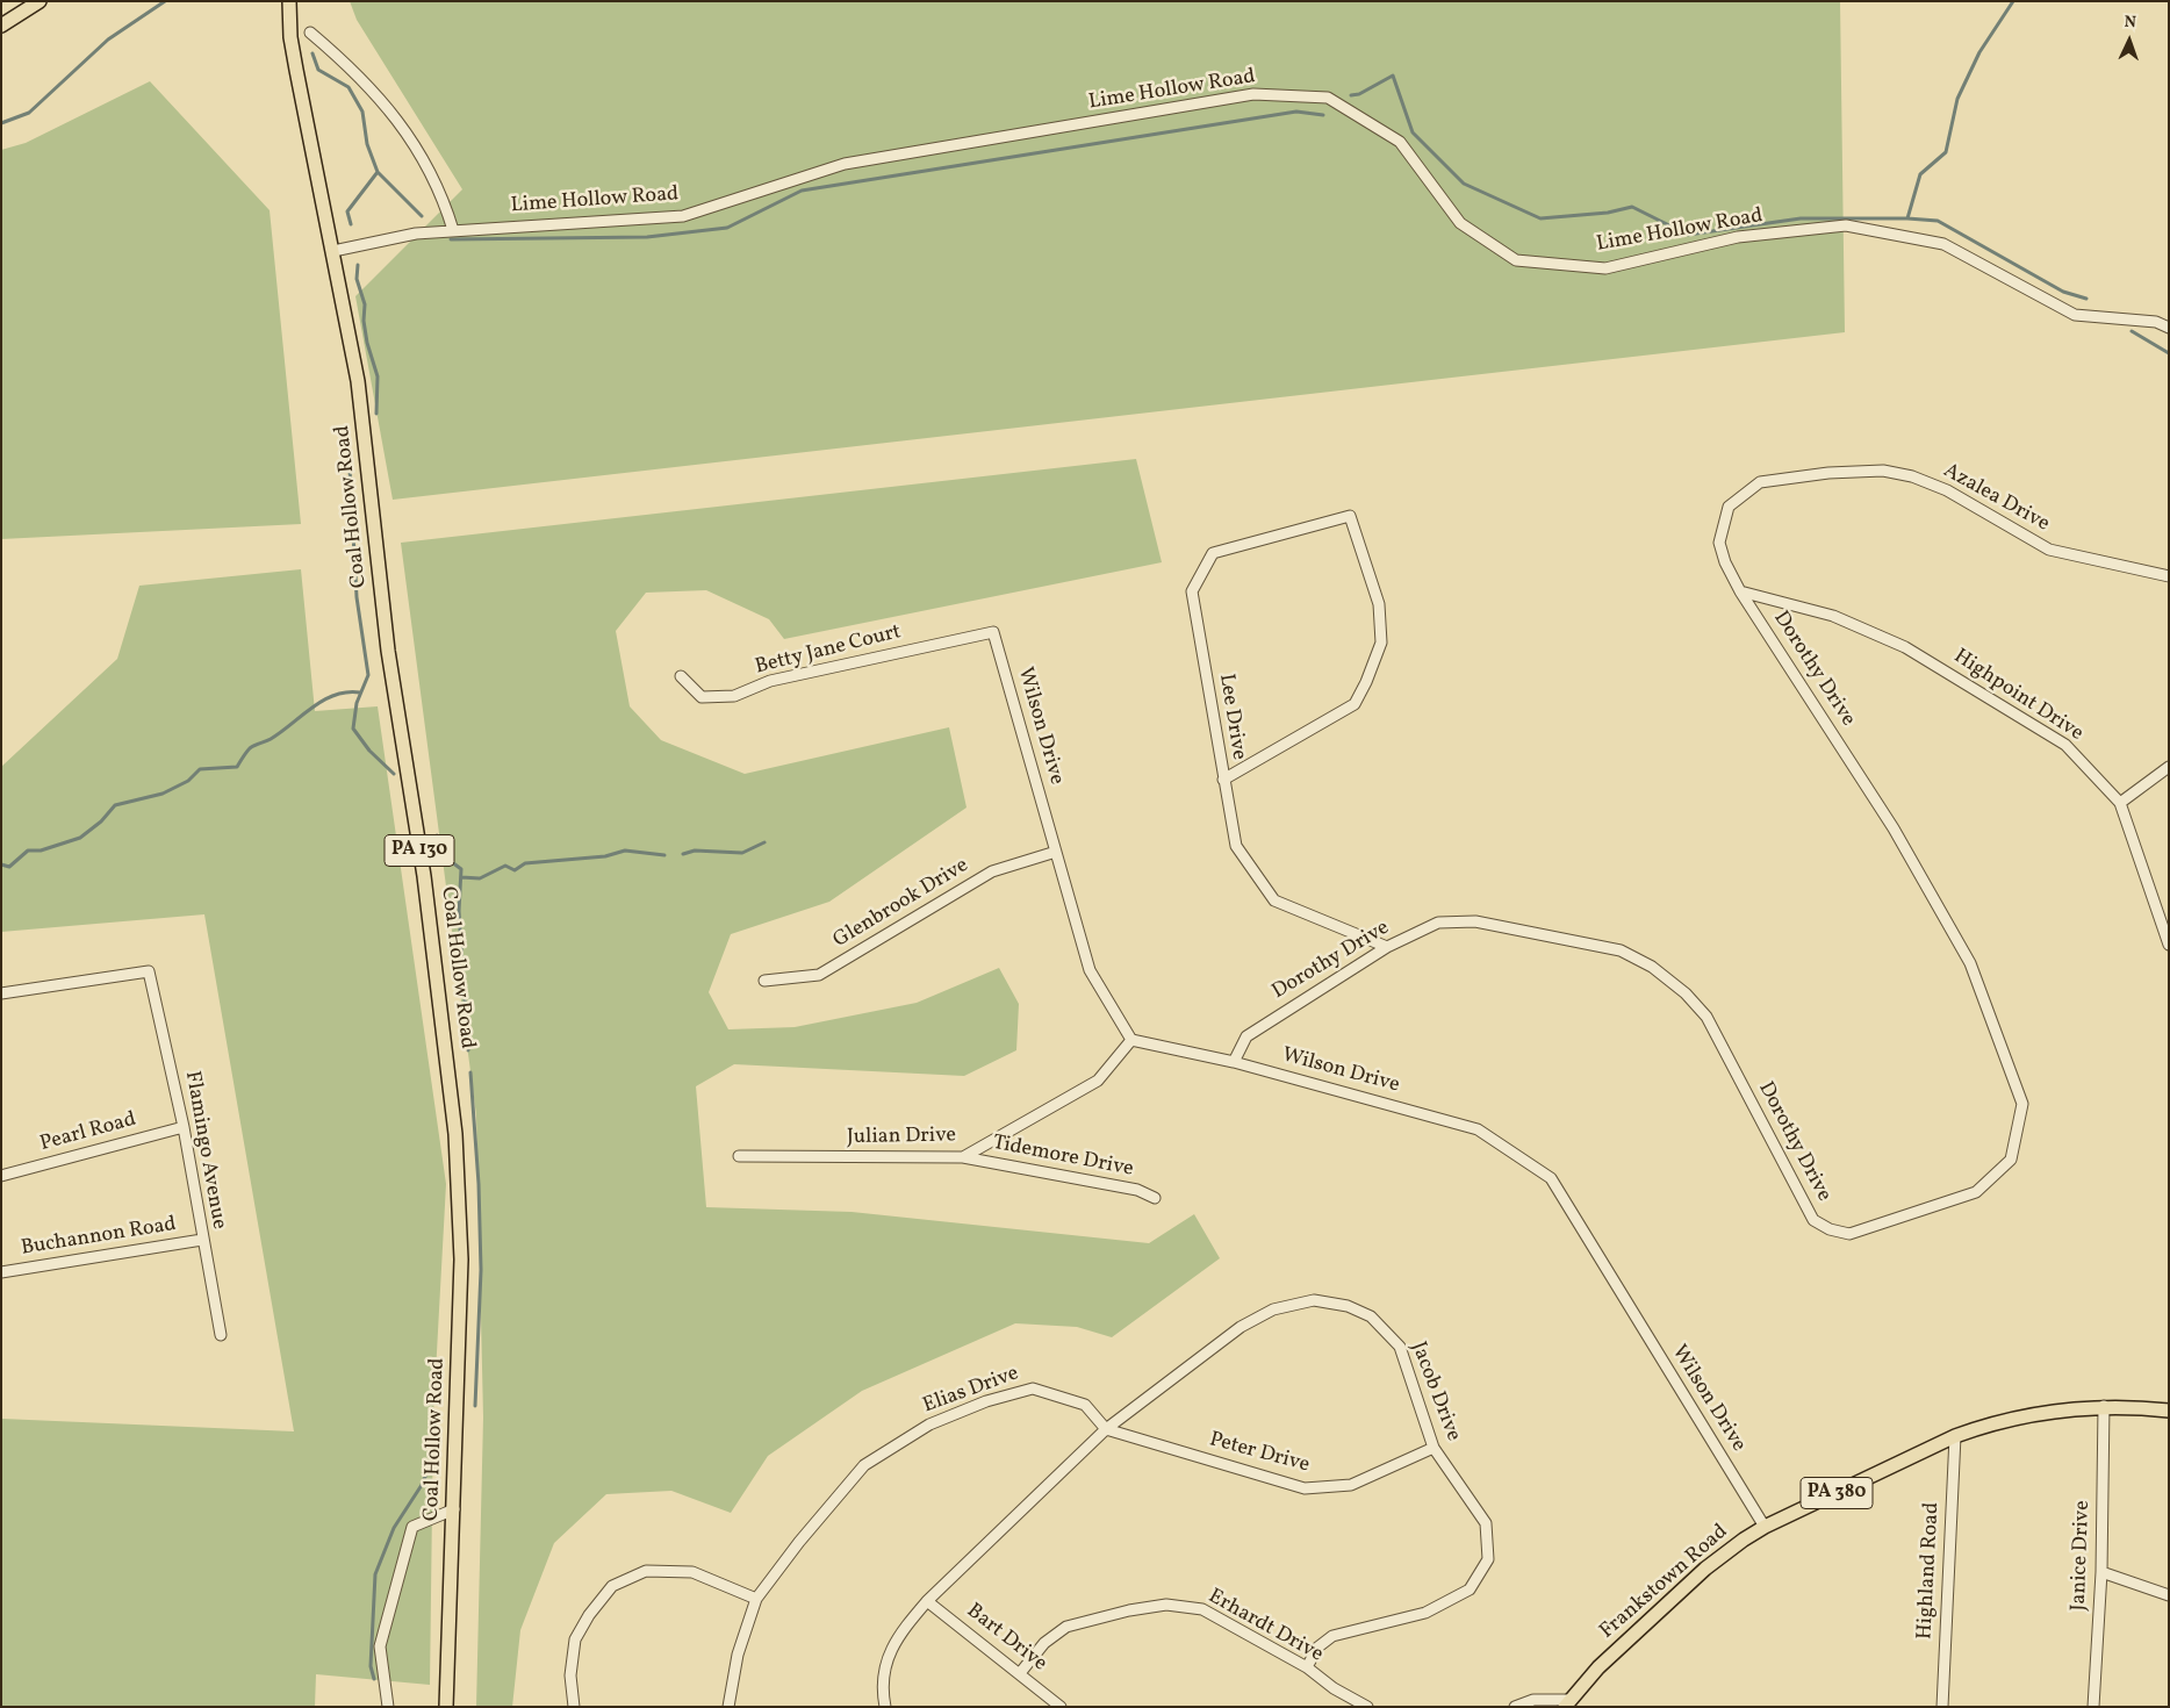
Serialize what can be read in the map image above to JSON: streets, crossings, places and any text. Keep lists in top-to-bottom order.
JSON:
{
  "streets": {
    "main road": [
      "Coal Hollow Road",
      "PA 130",
      "PA 380",
      "Frankstown Road"
    ],
    "street": [
      "Lime Hollow Road",
      "Azalea Drive",
      "Betty Jane Court",
      "Dorothy Drive",
      "Highpoint Drive",
      "Lee Drive",
      "Wilson Drive",
      "Glenbrook Drive",
      "Pearl Road",
      "Julian Drive",
      "Flamingo Avenue",
      "Tidemore Drive",
      "Buchannon Road",
      "Elias Drive",
      "Jacob Drive",
      "Peter Drive",
      "Janice Drive",
      "Highland Road",
      "Erhardt Drive",
      "Bart Drive"
    ]
  },
  "crossings": [
    ["Lime Hollow Road", "Coal Hollow Road"],
    ["Azalea Drive", "Dorothy Drive"],
    ["Azalea Drive", "Highpoint Drive"],
    ["Betty Jane Court", "Wilson Drive"],
    ["Dorothy Drive", "Highpoint Drive"],
    ["Dorothy Drive", "Lee Drive"],
    ["Dorothy Drive", "Wilson Drive"],
    ["Wilson Drive", "Glenbrook Drive"],
    ["Wilson Drive", "Julian Drive"],
    ["Wilson Drive", "Frankstown Road"],
    ["Pearl Road", "Flamingo Avenue"],
    ["Julian Drive", "Tidemore Drive"],
    ["Flamingo Avenue", "Buchannon Road"],
    ["Elias Drive", "Jacob Drive"],
    ["Elias Drive", "Peter Drive"],
    ["Jacob Drive", "Peter Drive"],
    ["Jacob Drive", "Erhardt Drive"],
    ["Janice Drive", "Frankstown Road"],
    ["Highland Road", "Frankstown Road"],
    ["Erhardt Drive", "Bart Drive"]
  ],
  "north": "top"
}
